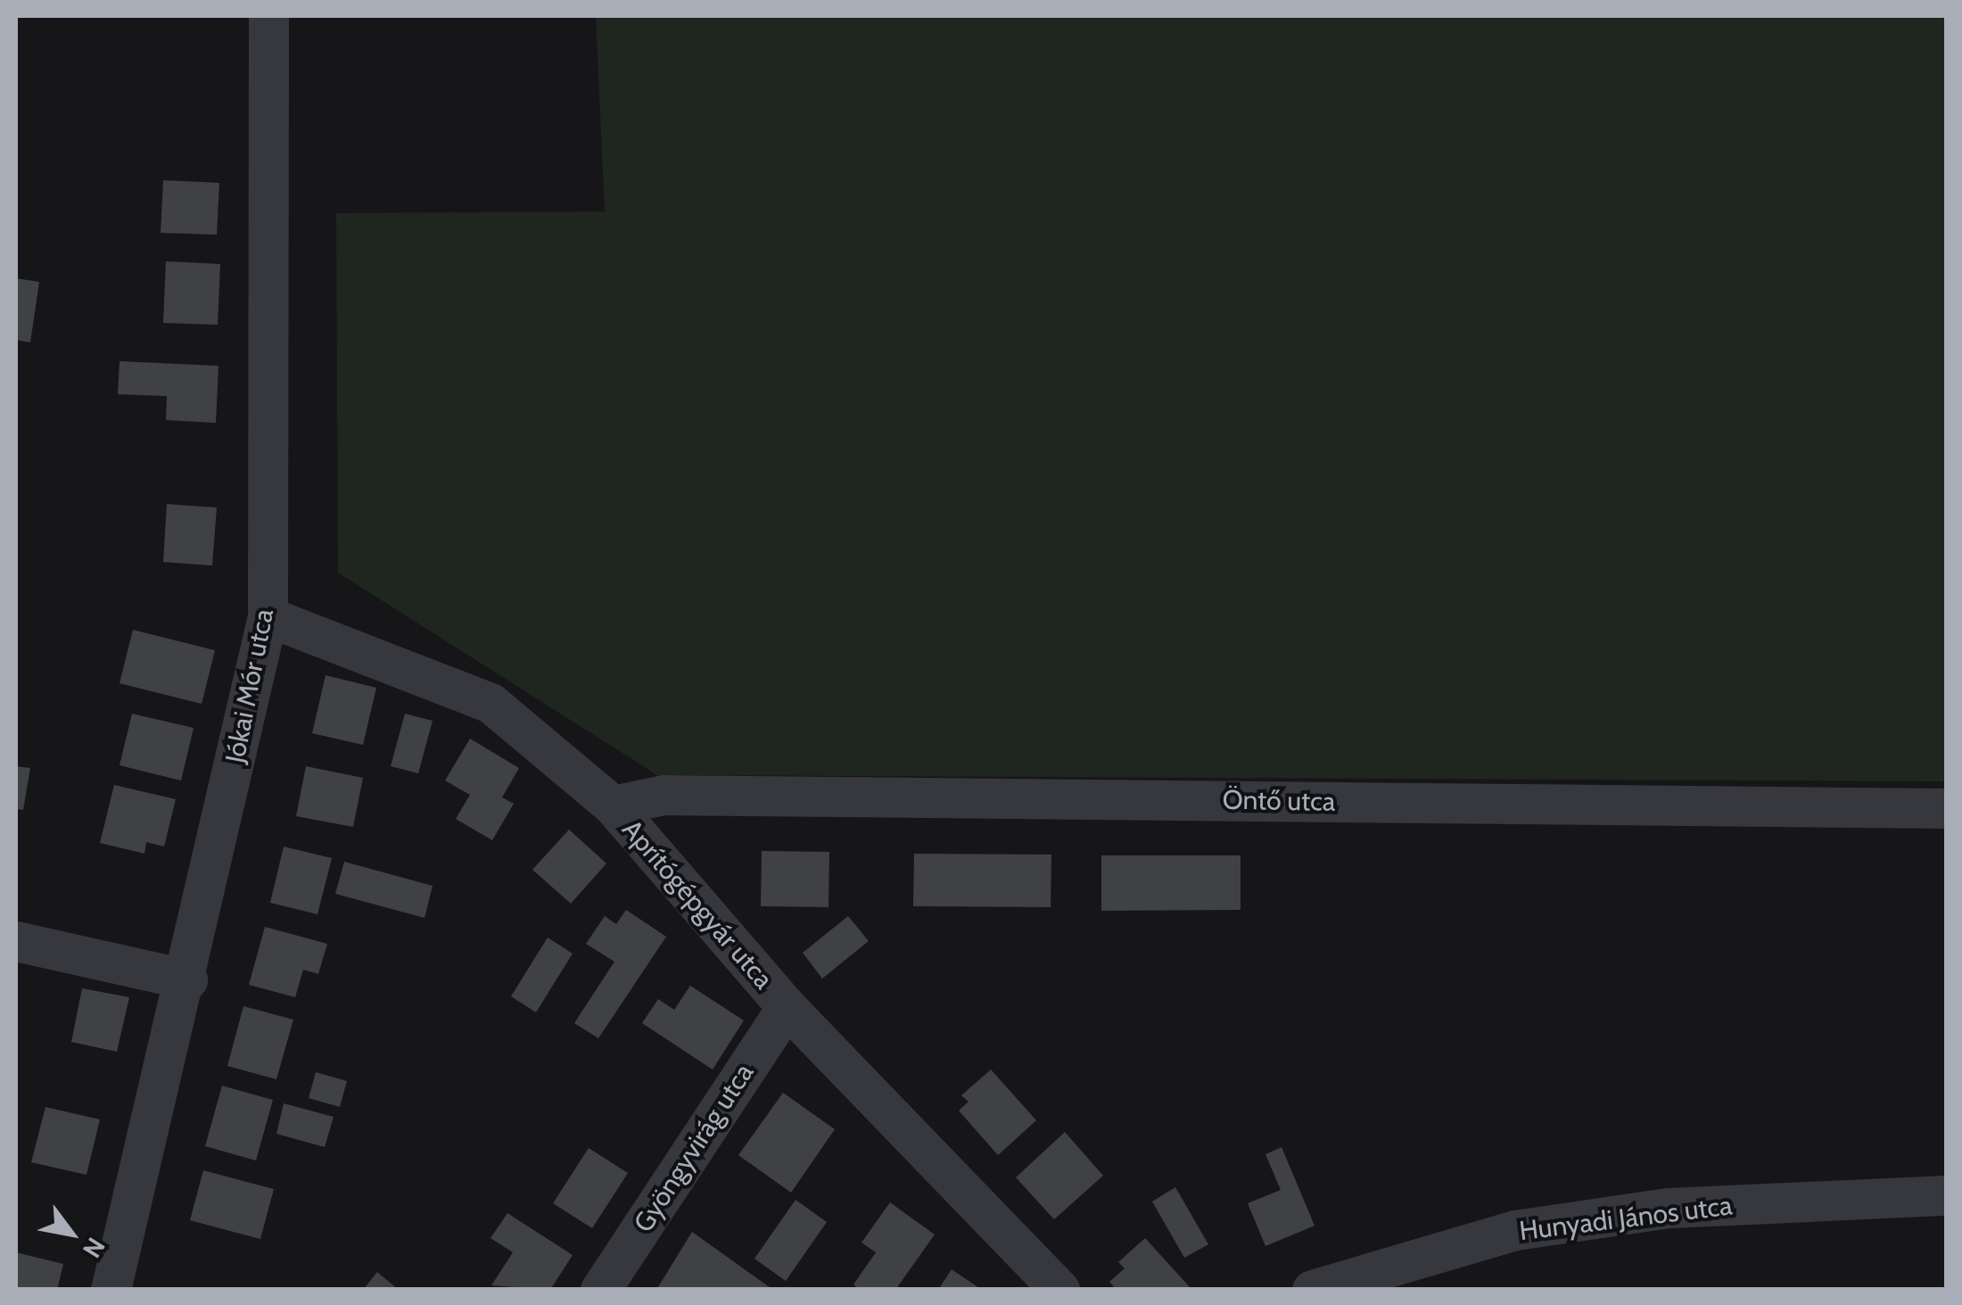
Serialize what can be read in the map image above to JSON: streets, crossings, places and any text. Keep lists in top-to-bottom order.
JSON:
{
  "streets": {
    "street": [
      "Jókai Mór utca",
      "Öntő utca",
      "Aprítógépgyár utca",
      "Gyöngyvirág utca",
      "Hunyadi János utca"
    ]
  },
  "crossings": [
    ["Jókai Mór utca", "Aprítógépgyár utca"],
    ["Öntő utca", "Aprítógépgyár utca"],
    ["Aprítógépgyár utca", "Gyöngyvirág utca"]
  ],
  "north": "bottom right"
}
